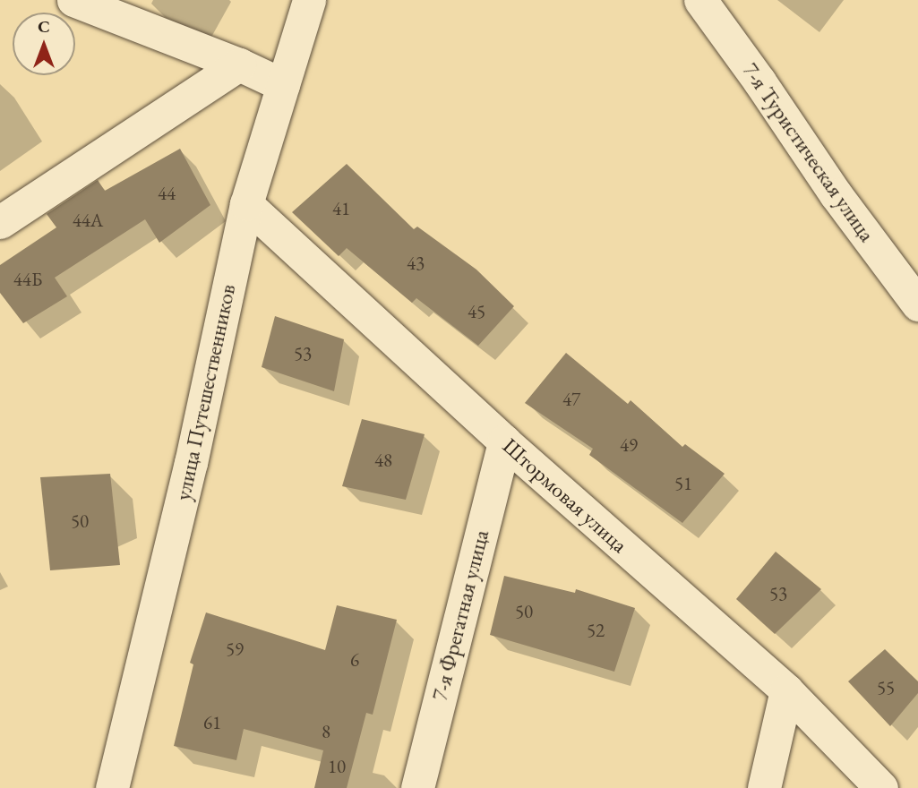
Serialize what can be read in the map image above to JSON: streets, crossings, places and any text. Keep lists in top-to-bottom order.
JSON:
{
  "streets": {
    "street": [
      "7-я Туристическая улица",
      "улица Путешественников",
      "Штормовая улица",
      "7-я Фрегатная улица"
    ]
  },
  "crossings": [
    ["улица Путешественников", "Штормовая улица"],
    ["Штормовая улица", "7-я Фрегатная улица"]
  ],
  "house_numbers": [
    "44",
    "41",
    "44А",
    "43",
    "44Б",
    "45",
    "53",
    "47",
    "49",
    "48",
    "51",
    "50",
    "53",
    "50",
    "52",
    "59",
    "6",
    "55",
    "61",
    "8",
    "10"
  ],
  "north": "top"
}
